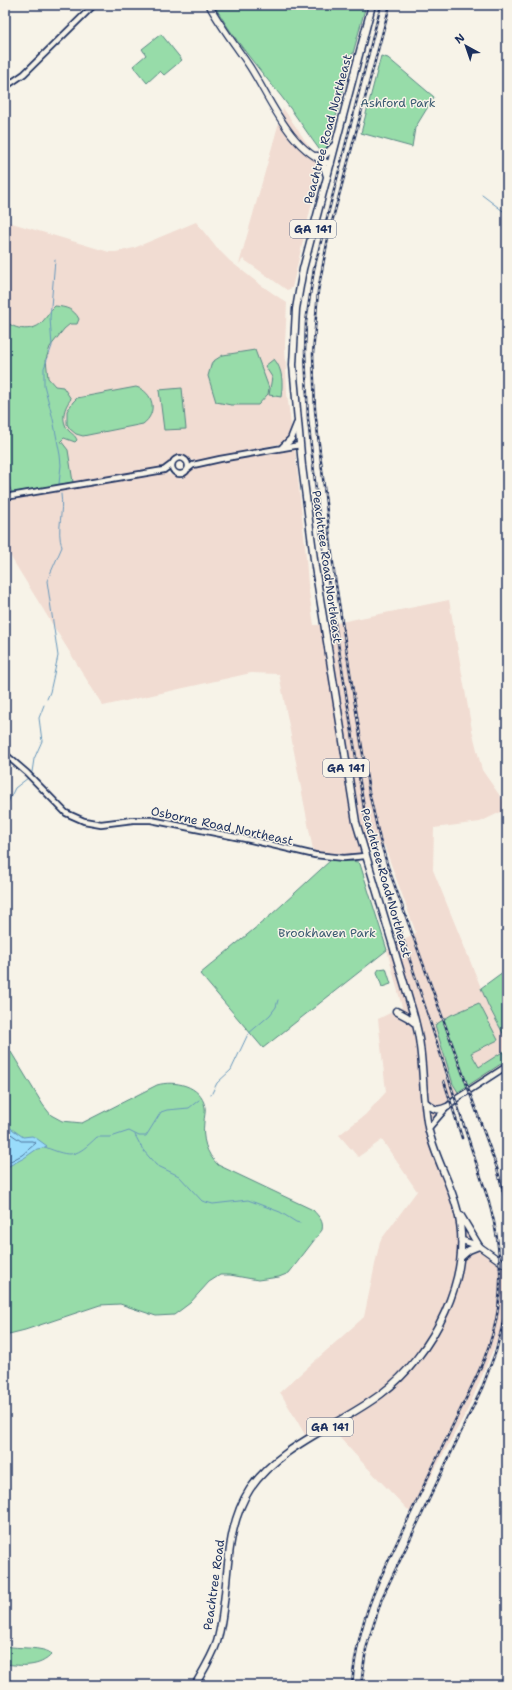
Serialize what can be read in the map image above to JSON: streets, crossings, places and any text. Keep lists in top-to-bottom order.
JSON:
{
  "streets": {
    "highway": ["Peachtree Road Northeast", "GA 141", "Peachtree Road"],
    "street": ["Osborne Road Northeast"]
  },
  "crossings": [
    ["Peachtree Road Northeast", "Osborne Road Northeast"],
    ["Peachtree Road Northeast", "Peachtree Road"]
  ],
  "parks": ["Ashford Park", "Brookhaven Park"],
  "north": "top left"
}
